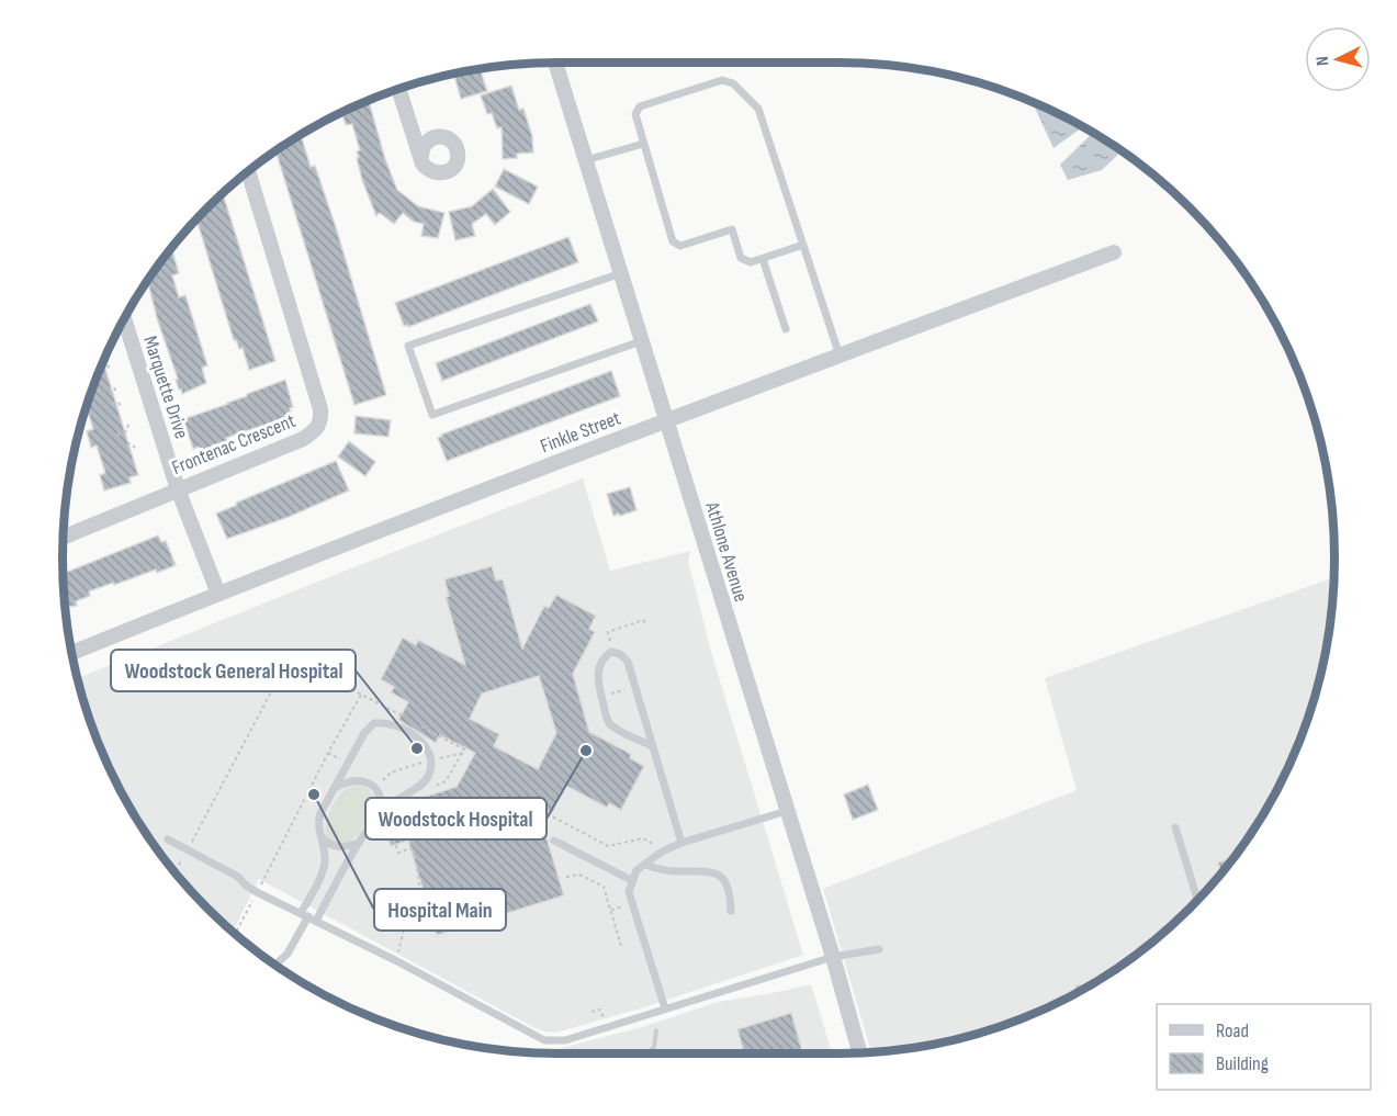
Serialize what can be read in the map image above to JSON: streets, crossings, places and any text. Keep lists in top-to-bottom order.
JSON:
{
  "streets": {
    "street": [
      "Marquette Drive",
      "Finkle Street",
      "Frontenac Crescent",
      "Athlone Avenue"
    ]
  },
  "crossings": [
    ["Marquette Drive", "Finkle Street"],
    ["Marquette Drive", "Frontenac Crescent"],
    ["Finkle Street", "Athlone Avenue"]
  ],
  "places": ["Woodstock General Hospital", "Woodstock Hospital", "Hospital Main"],
  "legend": ["Road", "Building"],
  "north": "left"
}
